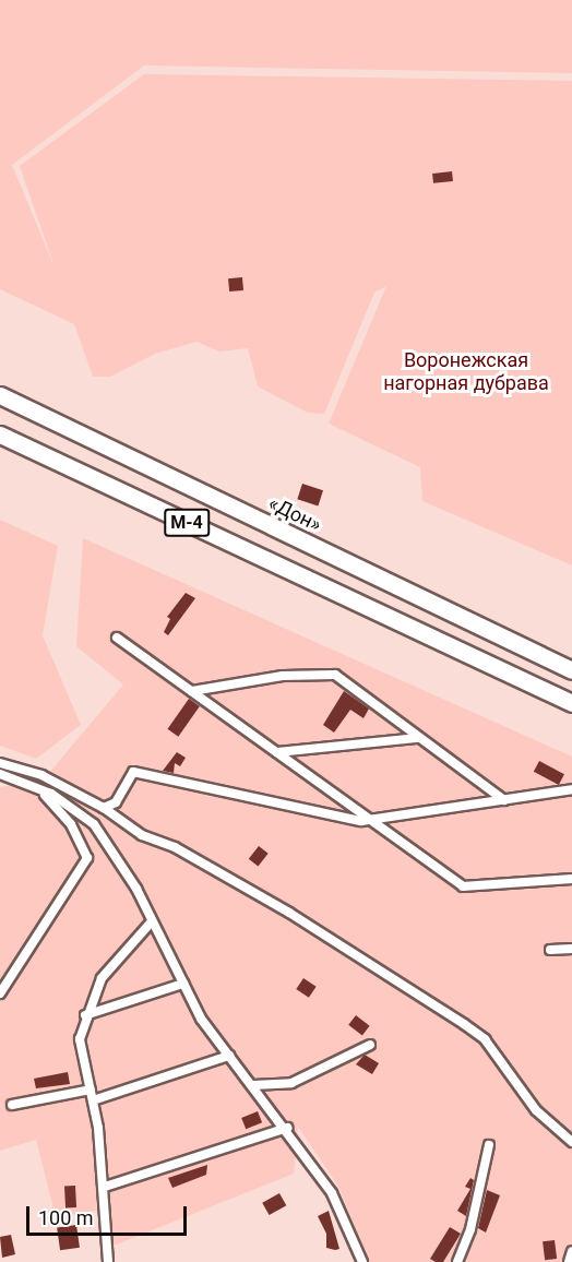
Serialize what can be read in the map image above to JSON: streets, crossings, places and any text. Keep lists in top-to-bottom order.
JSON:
{
  "streets": {
    "highway": ["«Дон»", "М-4"]
  },
  "parks": ["Воронежская нагорная дубрава"],
  "scale_bar": "100 m"
}
